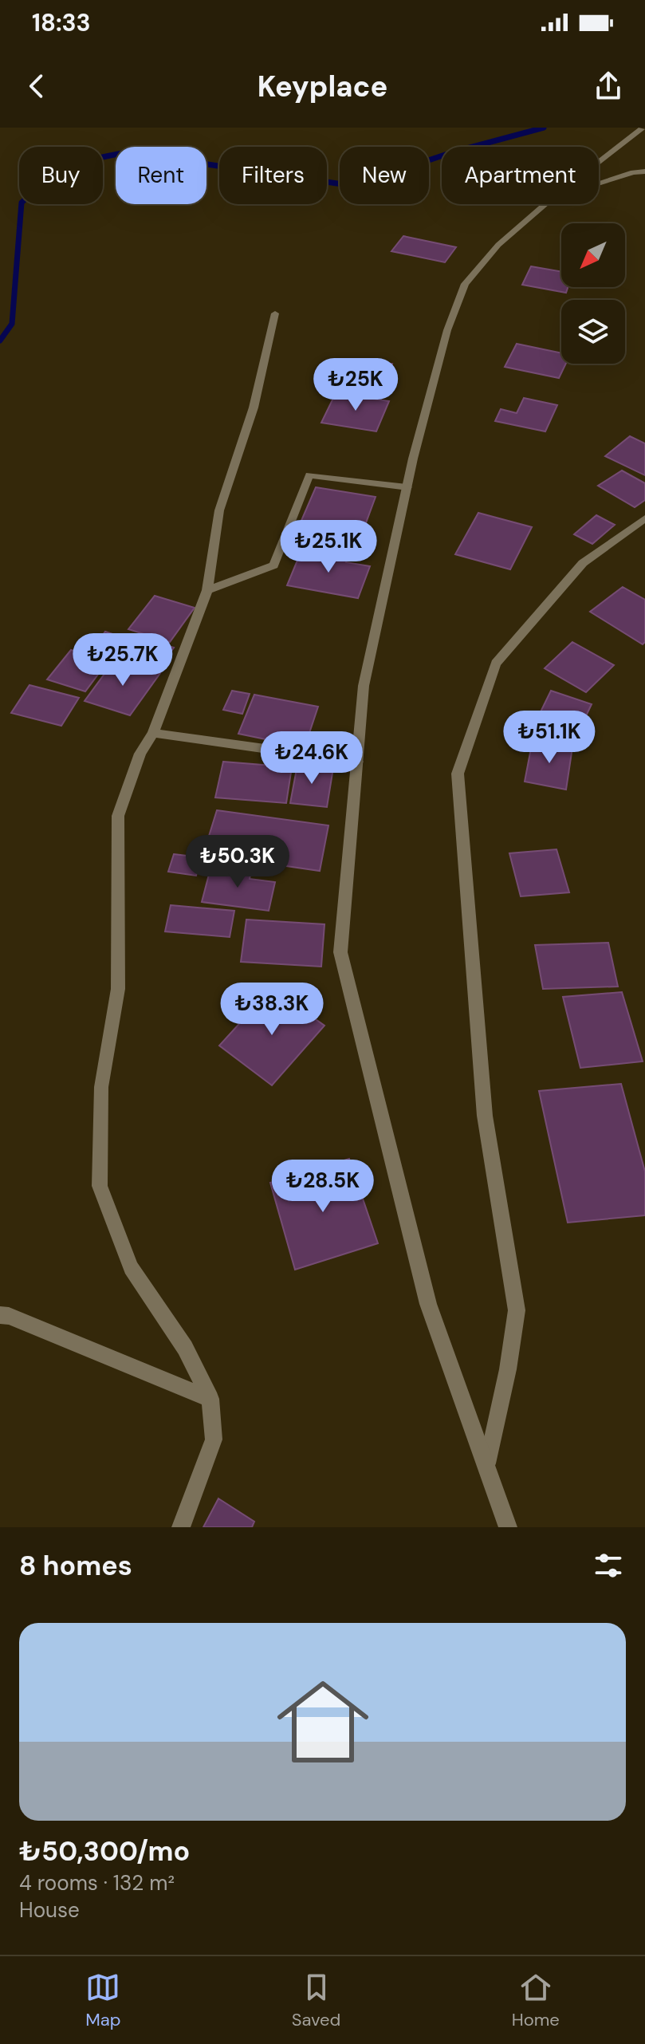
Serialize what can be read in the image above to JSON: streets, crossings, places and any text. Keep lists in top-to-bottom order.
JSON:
{
  "north": "bottom left",
  "page": {
    "status": "18:33",
    "header": "Keyplace",
    "chip": [
      "Buy",
      "Rent",
      "Filters",
      "New",
      "Apartment"
    ],
    "price": [
      "₺25K",
      "₺25.1K",
      "₺25.7K",
      "₺51.1K",
      "₺24.6K",
      "₺50.3K",
      "₺38.3K",
      "₺28.5K"
    ],
    "heading": "8 homes",
    "list": [
      {
        "name": "₺50,300/mo",
        "note": "4 rooms · 132 m² · House"
      }
    ],
    "tabs": ["Map", "Saved", "Home"]
  }
}
